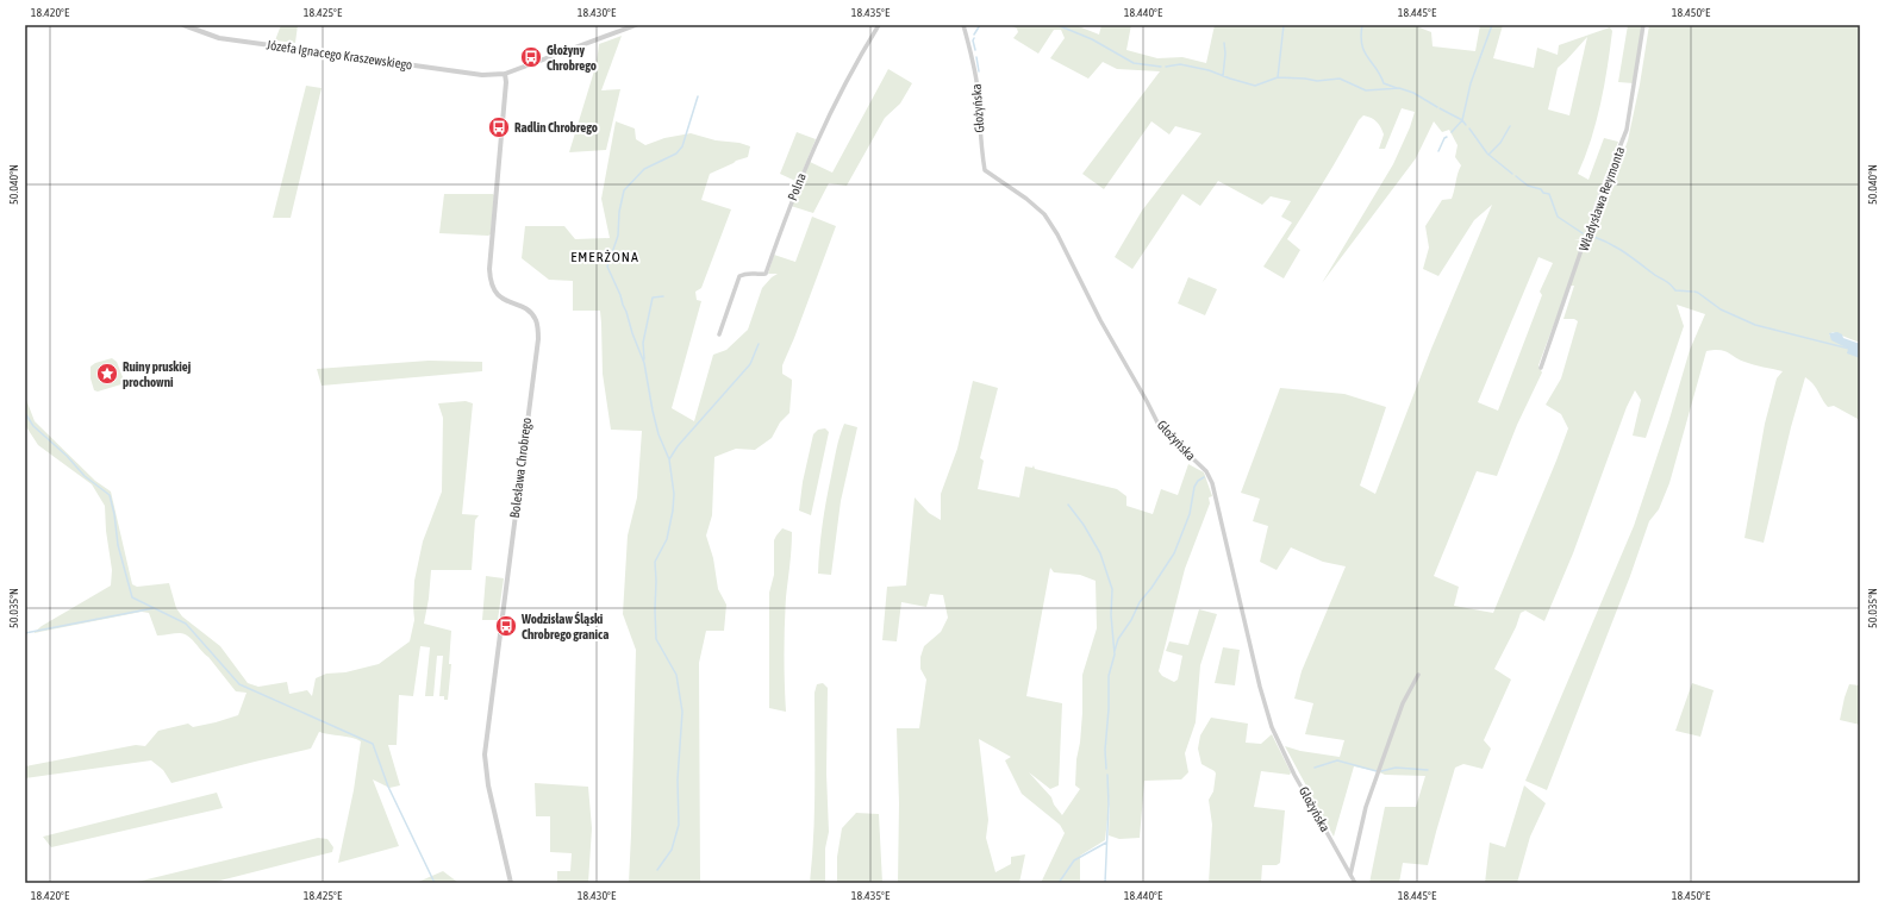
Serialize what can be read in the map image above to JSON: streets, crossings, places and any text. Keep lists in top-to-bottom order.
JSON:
{
  "streets": {
    "street": [
      "Józefa Ignacego Kraszewskiego",
      "Głożyńska",
      "Polna",
      "Władysława Reymonta",
      "Bolesława Chrobrego"
    ]
  },
  "crossings": [
    ["Józefa Ignacego Kraszewskiego", "Bolesława Chrobrego"]
  ],
  "districts": ["EMERŻONA"],
  "places": {
    "bus stop": ["Głożyny Chrobrego", "Radlin Chrobrego", "Wodzisław Śląski Chrobrego granica"],
    "place": ["Ruiny pruskiej prochowni"]
  },
  "coordinates": [
    "18.420°E",
    "18.425°E",
    "18.430°E",
    "18.435°E",
    "18.440°E",
    "18.445°E",
    "18.450°E",
    "50.040°N",
    "50.035°N"
  ]
}
